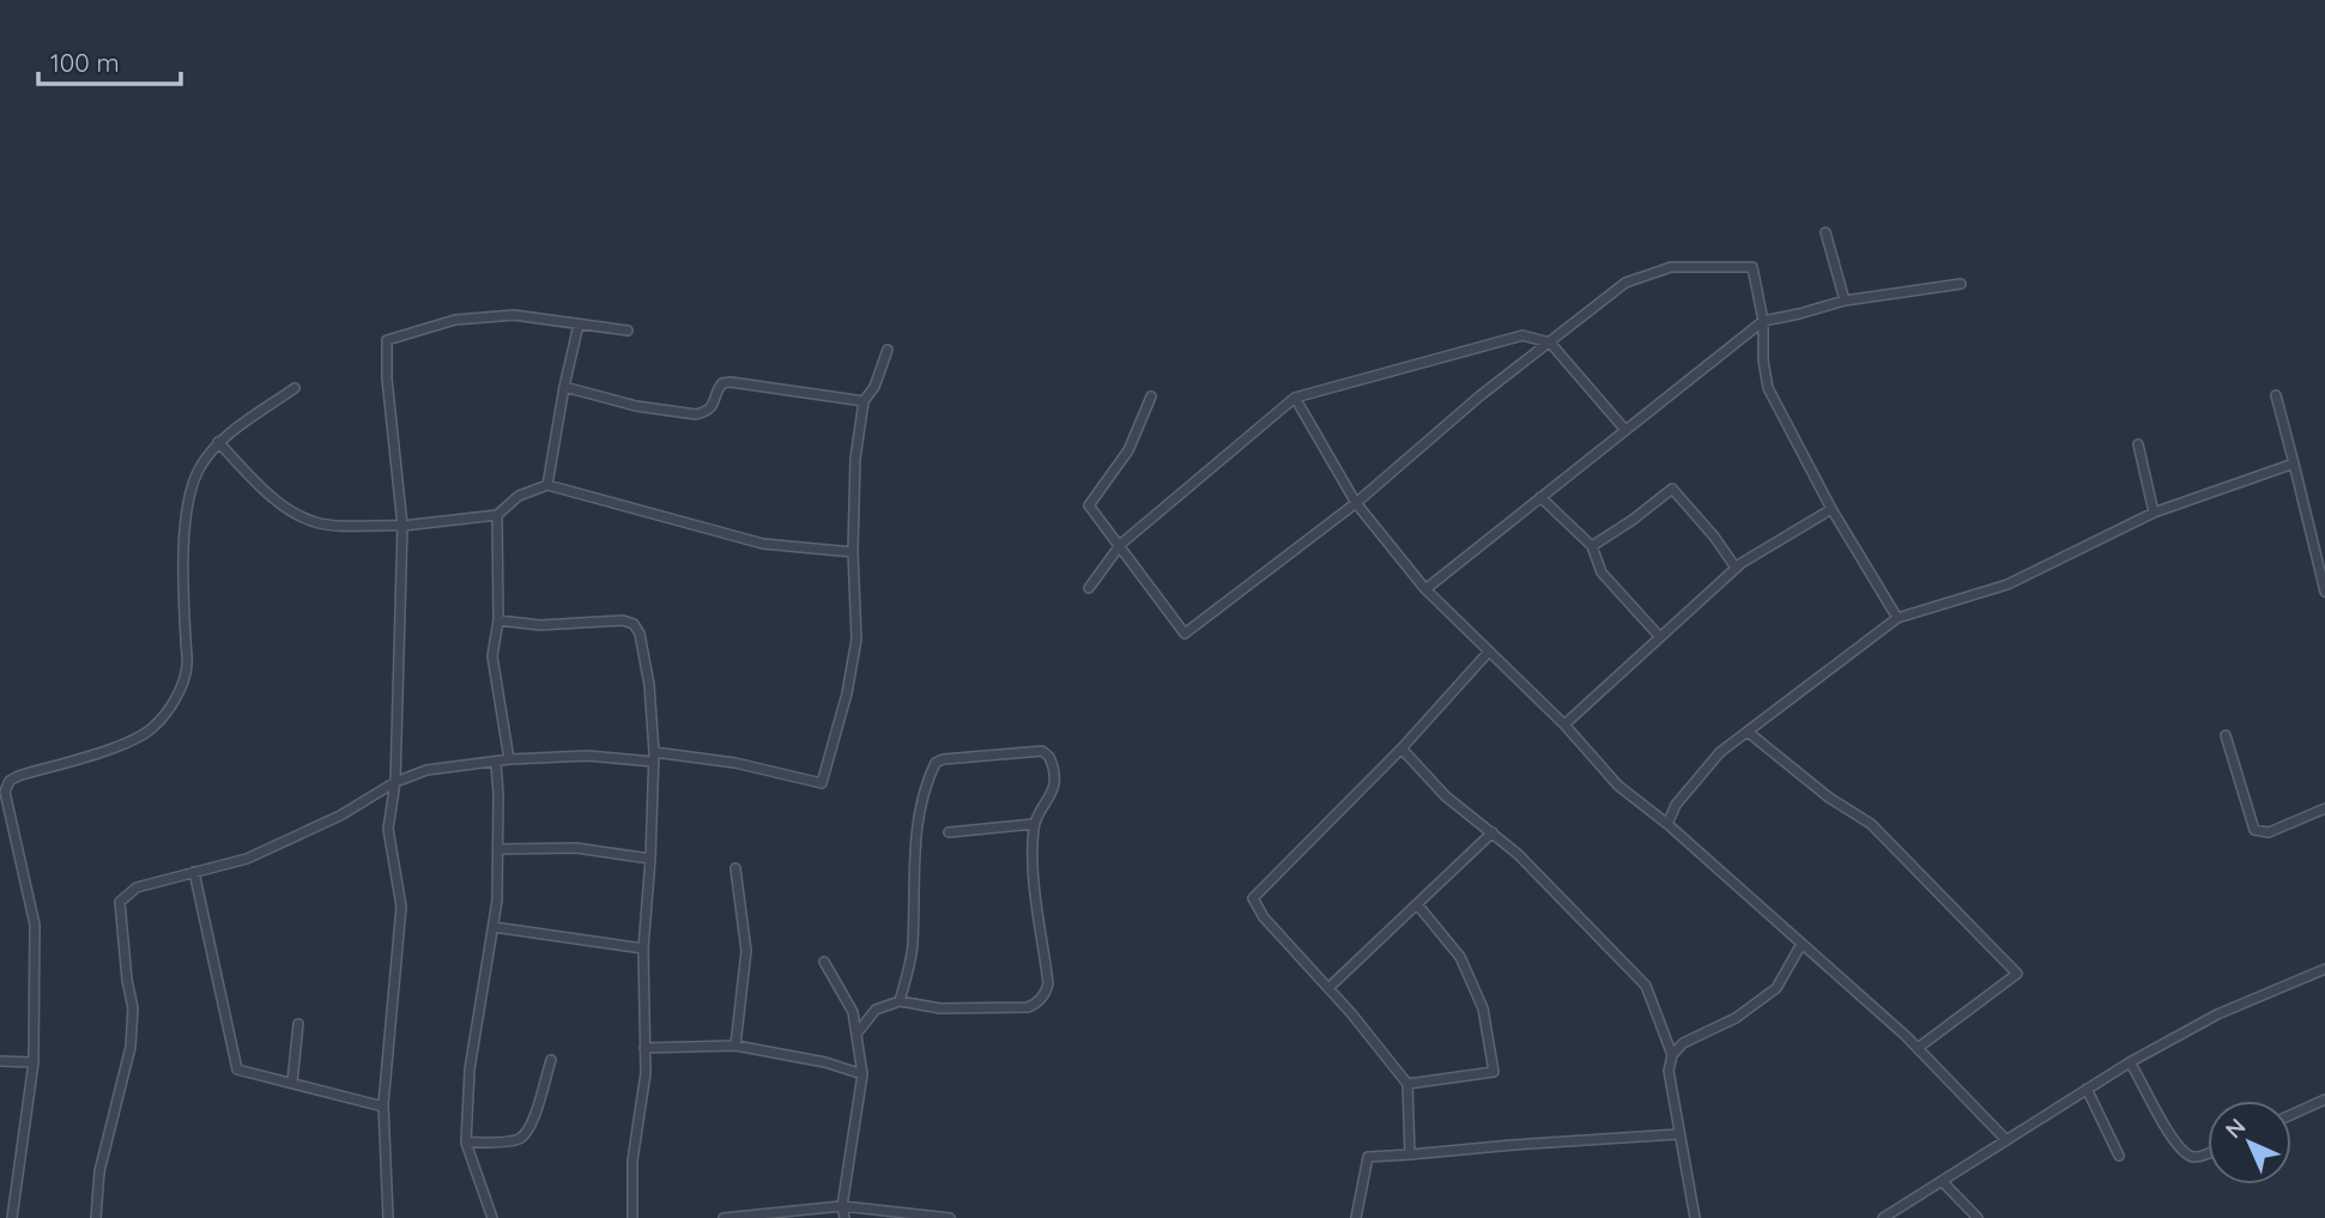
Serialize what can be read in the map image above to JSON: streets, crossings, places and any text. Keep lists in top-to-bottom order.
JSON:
{
  "scale_bar": "100 m",
  "north": "top left"
}
